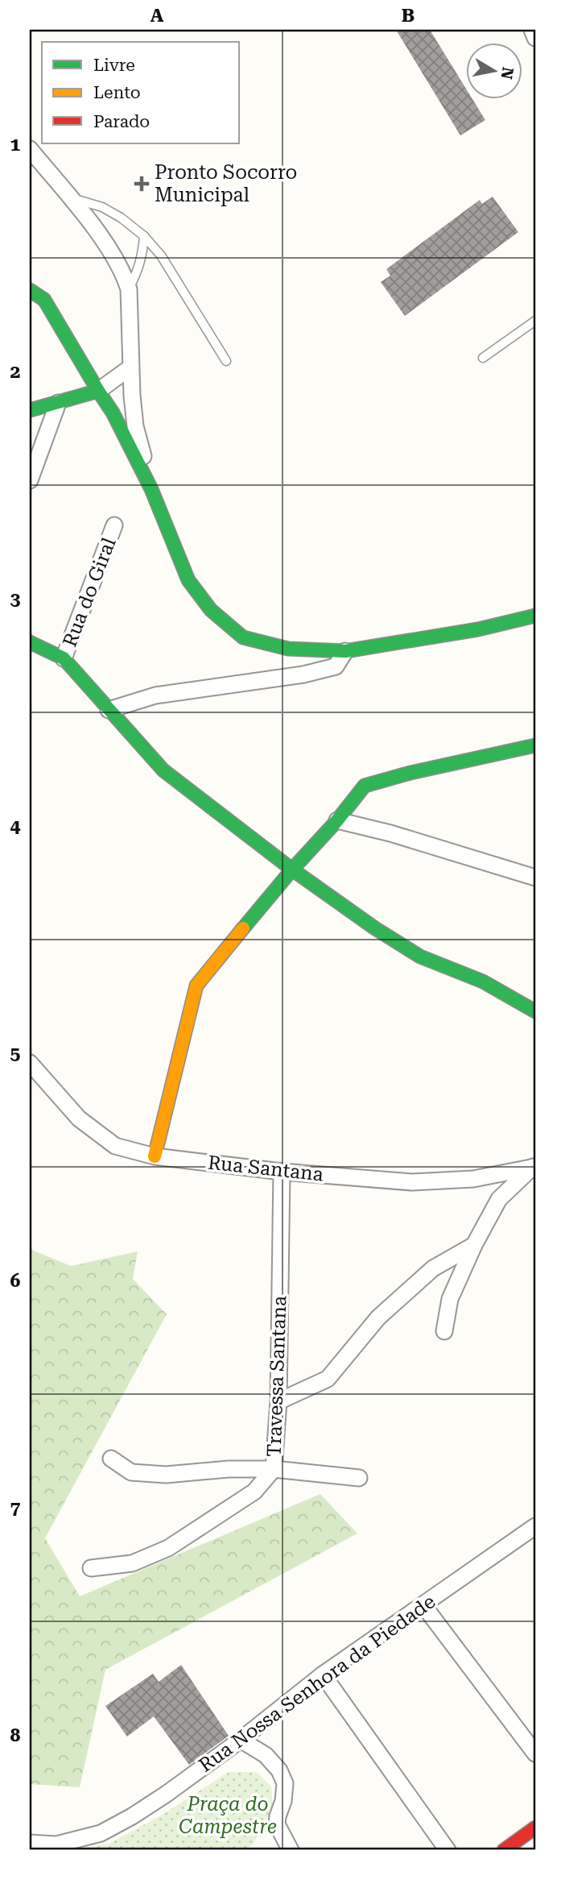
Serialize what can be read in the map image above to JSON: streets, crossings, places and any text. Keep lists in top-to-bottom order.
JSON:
{
  "streets": {
    "street": [
      "Rua do Giral",
      "Rua Santana",
      "Travessa Santana",
      "Rua Nossa Senhora da Piedade"
    ]
  },
  "crossings": [
    ["Rua Santana", "Travessa Santana"]
  ],
  "parks": ["Praça do Campestre"],
  "places": {
    "health": ["Pronto Socorro Municipal"]
  },
  "legend": ["Livre", "Lento", "Parado"],
  "north": "right",
  "grid": {
    "columns": ["A", "B"],
    "rows": [
      "1",
      "2",
      "3",
      "4",
      "5",
      "6",
      "7",
      "8"
    ]
  }
}
